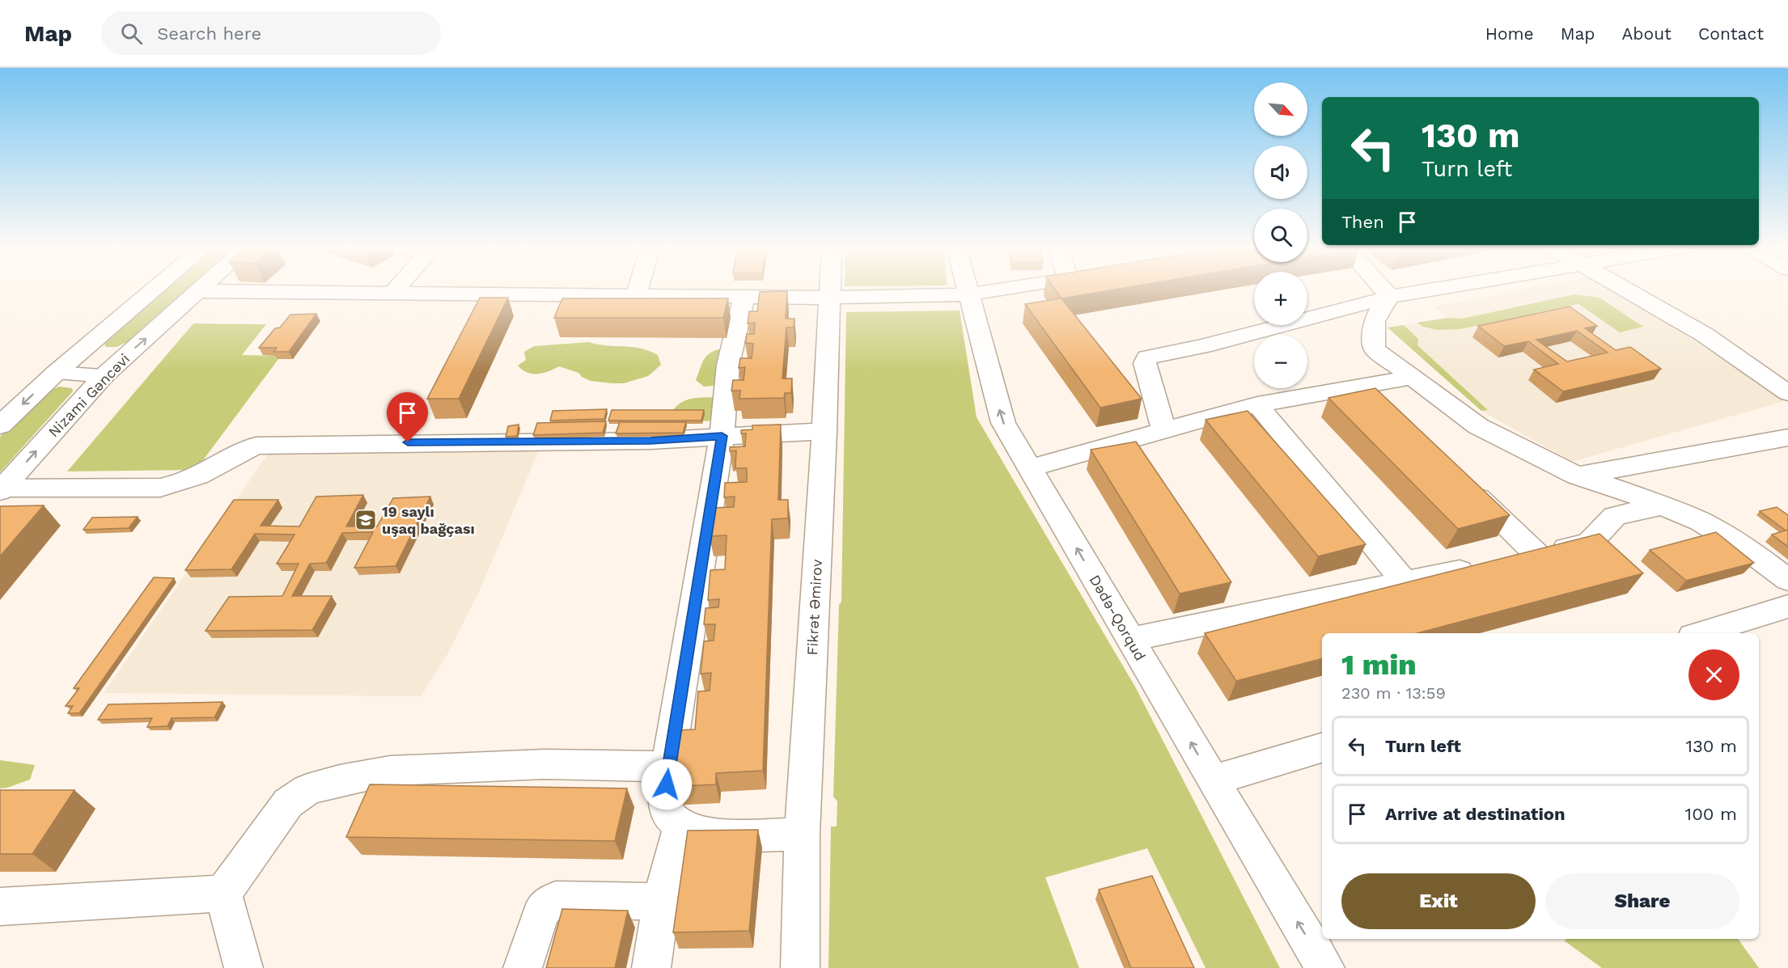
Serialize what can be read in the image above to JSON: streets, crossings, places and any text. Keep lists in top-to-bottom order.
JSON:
{
  "streets": {
    "street": ["Nizami Gəncəvi", "Fikrət Əmirov", "Dədə-Qorqud"]
  },
  "one_way": ["Dədə-Qorqud"],
  "places": {
    "school or university": ["19 saylı uşaq bağçası"]
  },
  "north": "bottom right",
  "page": {
    "header": "Map",
    "search": "Search here",
    "nav": [
      "Home",
      "Map",
      "About",
      "Contact"
    ],
    "map_buttons": ["+", "−"],
    "turn": ["130 m", "Turn left"],
    "then": "Then",
    "heading": ["1 min", "230 m · 13:59"],
    "list": [
      {
        "name": "Turn left",
        "value": "130 m"
      },
      {
        "name": "Arrive at destination",
        "value": "100 m"
      }
    ],
    "buttons": ["Exit", "Share"]
  }
}
